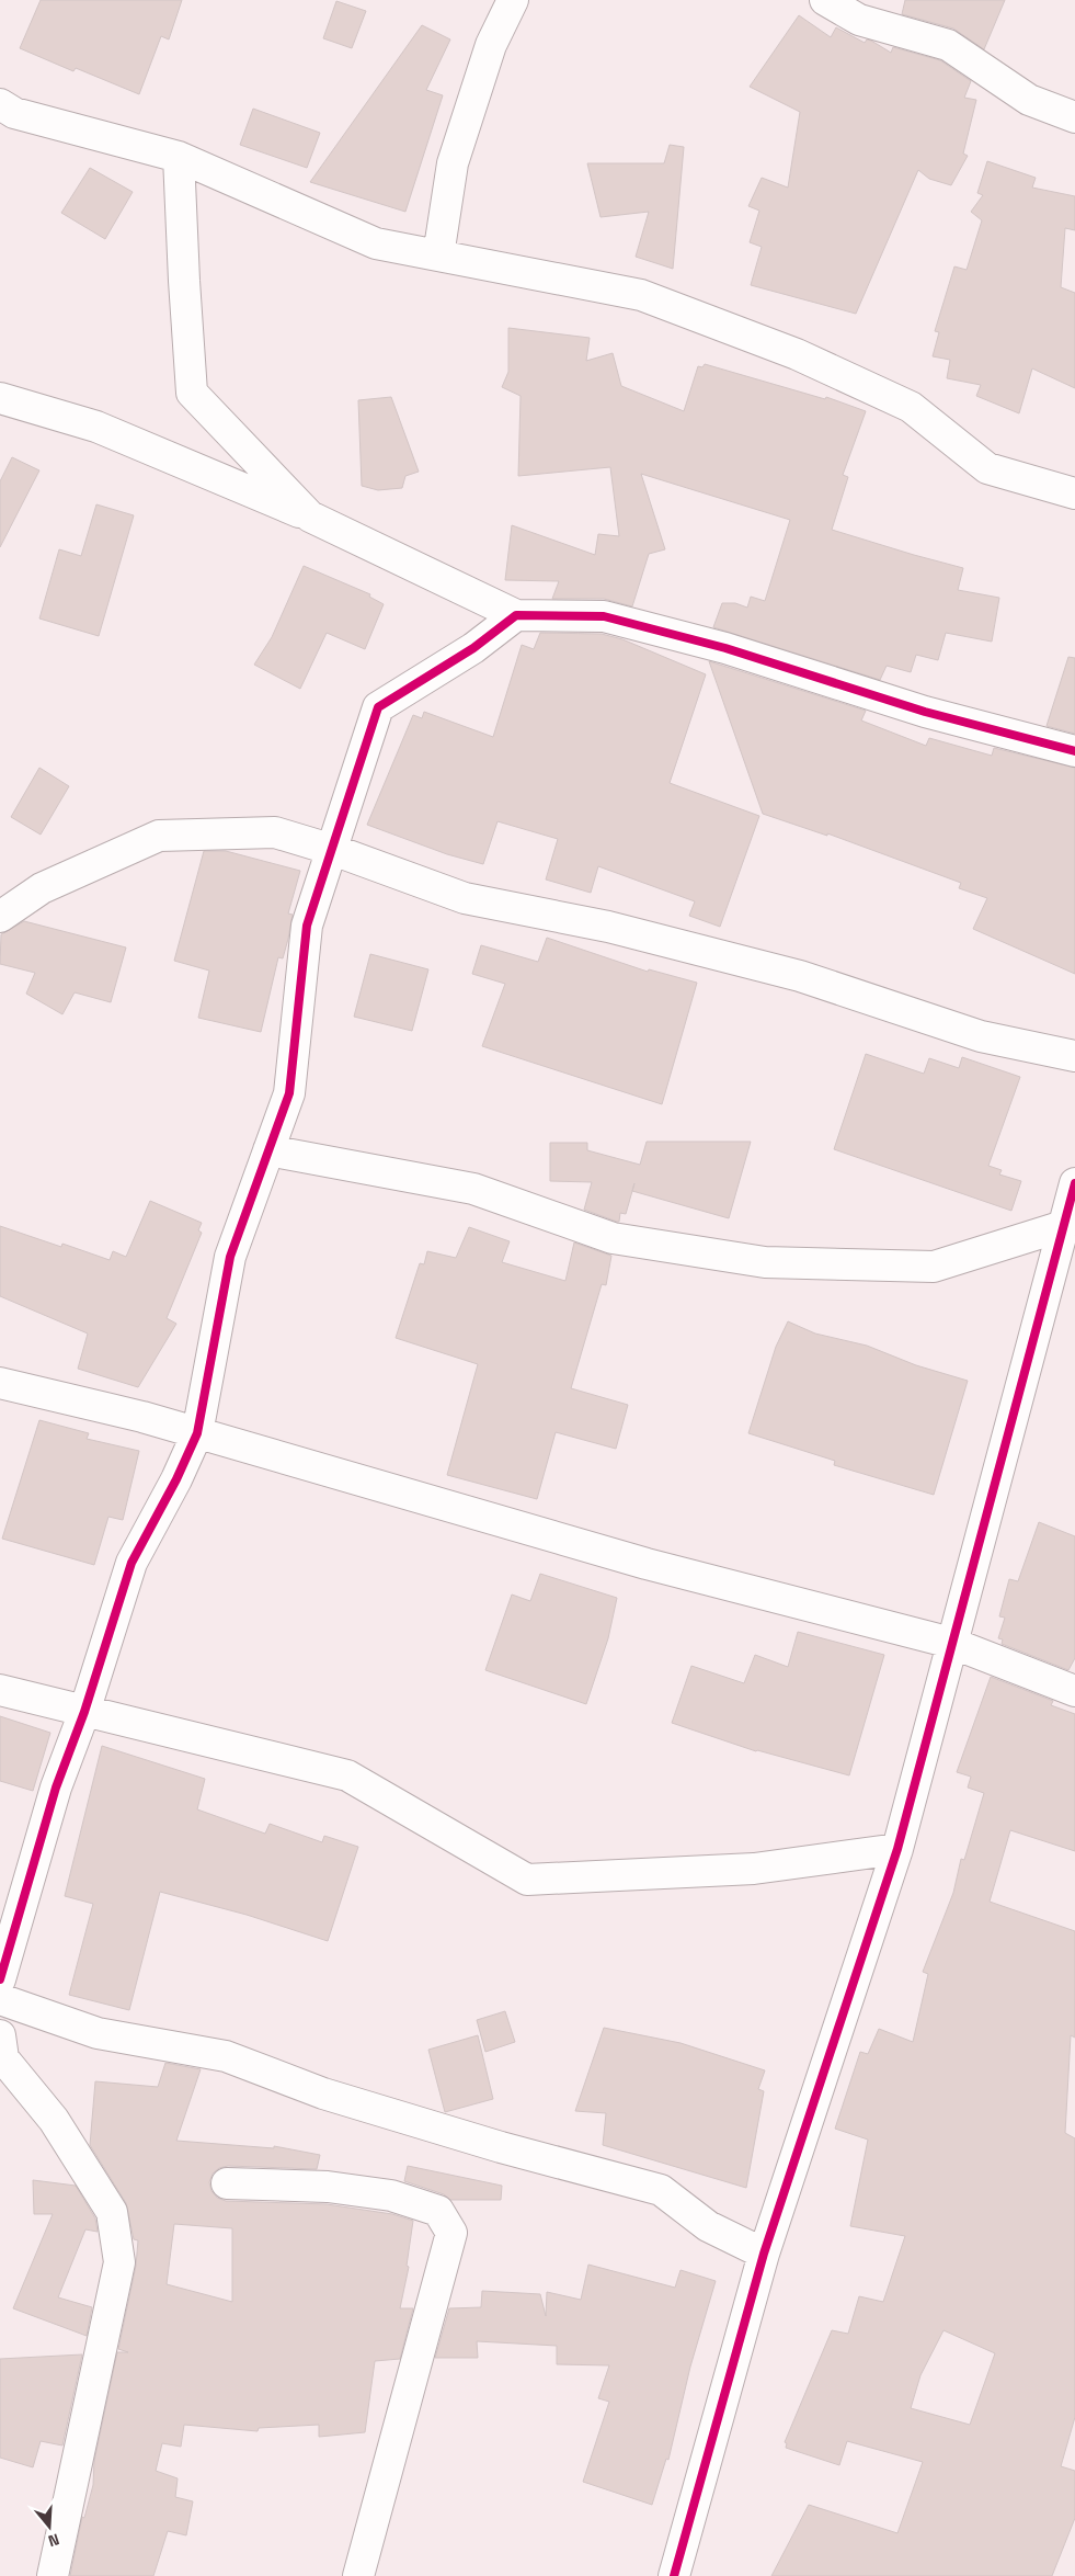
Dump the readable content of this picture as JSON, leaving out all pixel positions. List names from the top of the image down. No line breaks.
{"north":"bottom"}
